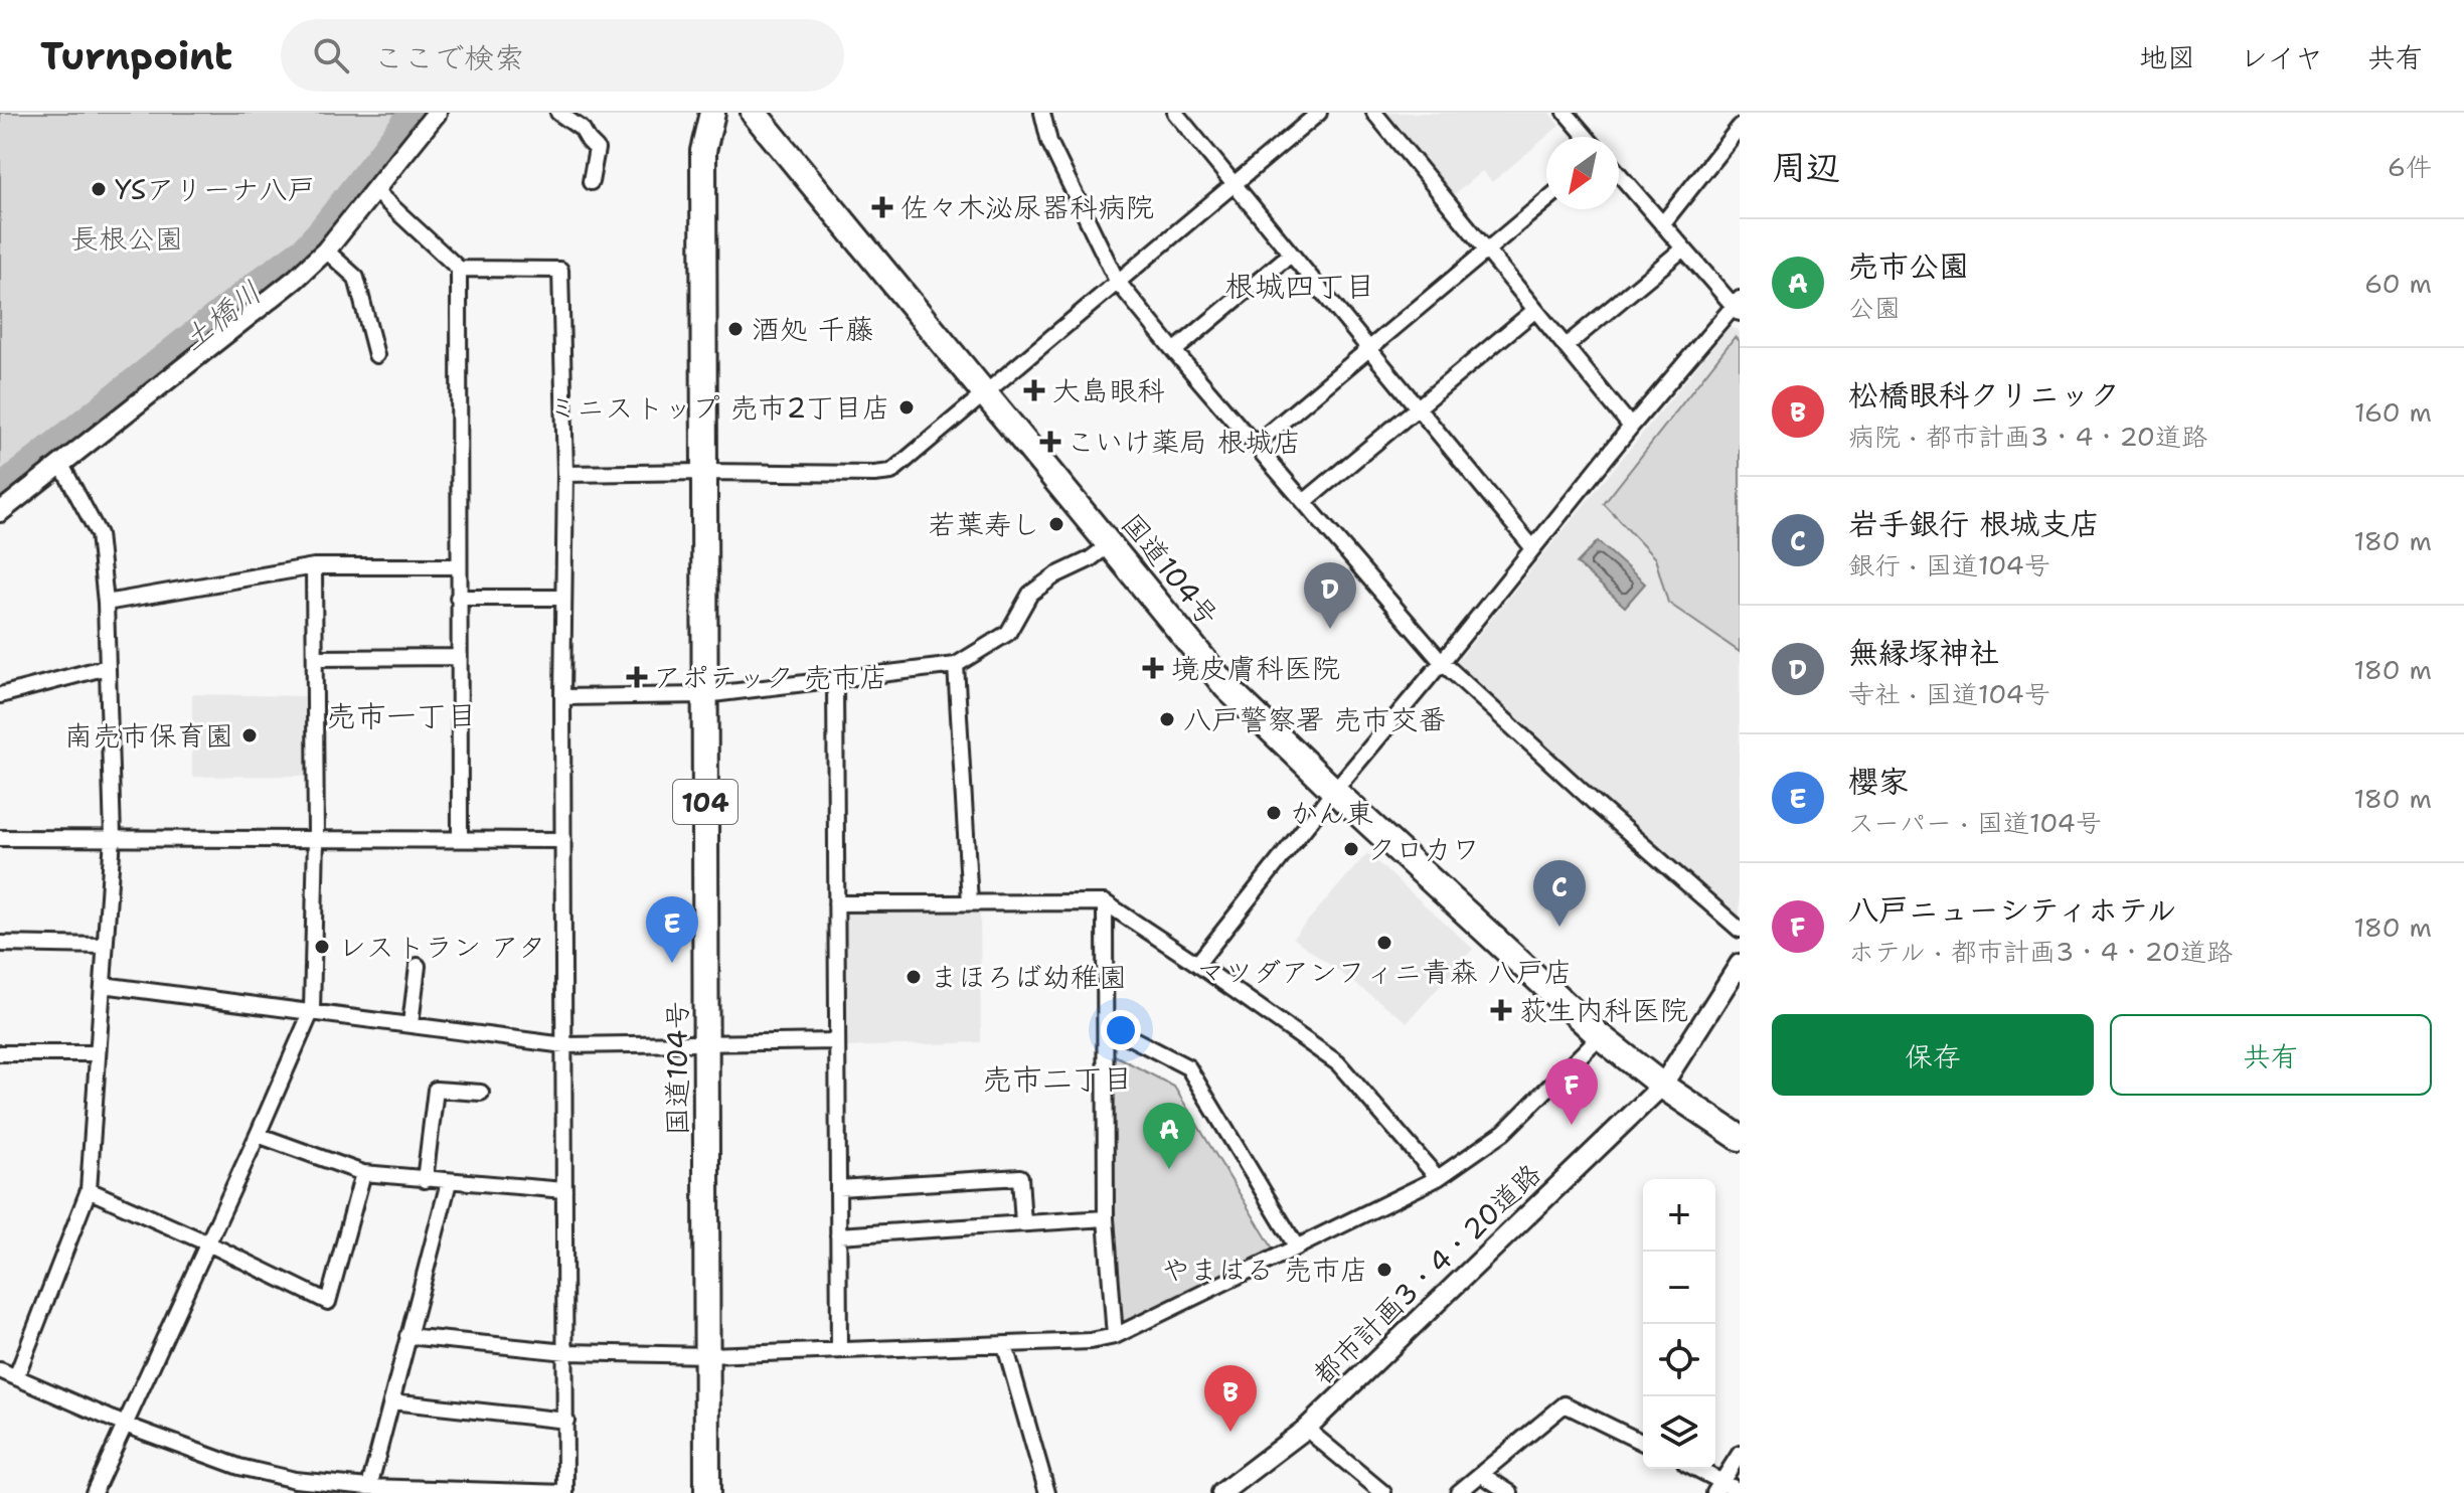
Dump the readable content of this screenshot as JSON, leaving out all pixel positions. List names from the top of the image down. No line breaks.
{"streets":{"highway":["国道104号","104"],"street":["都市計画3・4・20道路"]},"crossings":[["国道104号","都市計画3・4・20道路"]],"districts":["根城四丁目","売市一丁目","売市二丁目"],"water":["土橋川"],"parks":["長根公園"],"places":{"other":["YSアリーナ八戸","酒処 千藤","ミニストップ 売市2丁目店","若葉寿し","八戸警察署 売市交番","南売市保育園","かん東","クロカワ","マツダアンフィニ青森 八戸店","レストラン アタ","まほろば幼稚園","やまはる 売市店"],"health":["佐々木泌尿器科病院","大島眼科","こいけ薬局 根城店","境皮膚科医院","アポテック 売市店","荻生内科医院"]},"north":"bottom left","page":{"header":"Turnpoint","search":"ここで検索","nav":["地図","レイヤ","共有"],"heading":["周辺","6件"],"list":[{"mark":"A","name":"売市公園","note":"公園","value":"60 m"},{"mark":"B","name":"松橋眼科クリニック","note":"病院 · 都市計画3・4・20道路","value":"160 m"},{"mark":"C","name":"岩手銀行 根城支店","note":"銀行 · 国道104号","value":"180 m"},{"mark":"D","name":"無縁塚神社","note":"寺社 · 国道104号","value":"180 m"},{"mark":"E","name":"櫻家","note":"スーパー · 国道104号","value":"180 m"},{"mark":"F","name":"八戸ニューシティホテル","note":"ホテル · 都市計画3・4・20道路","value":"180 m"}],"pins":["D","C","E","F","A","B"],"buttons":["保存","共有"],"map_buttons":["+","−"]}}
